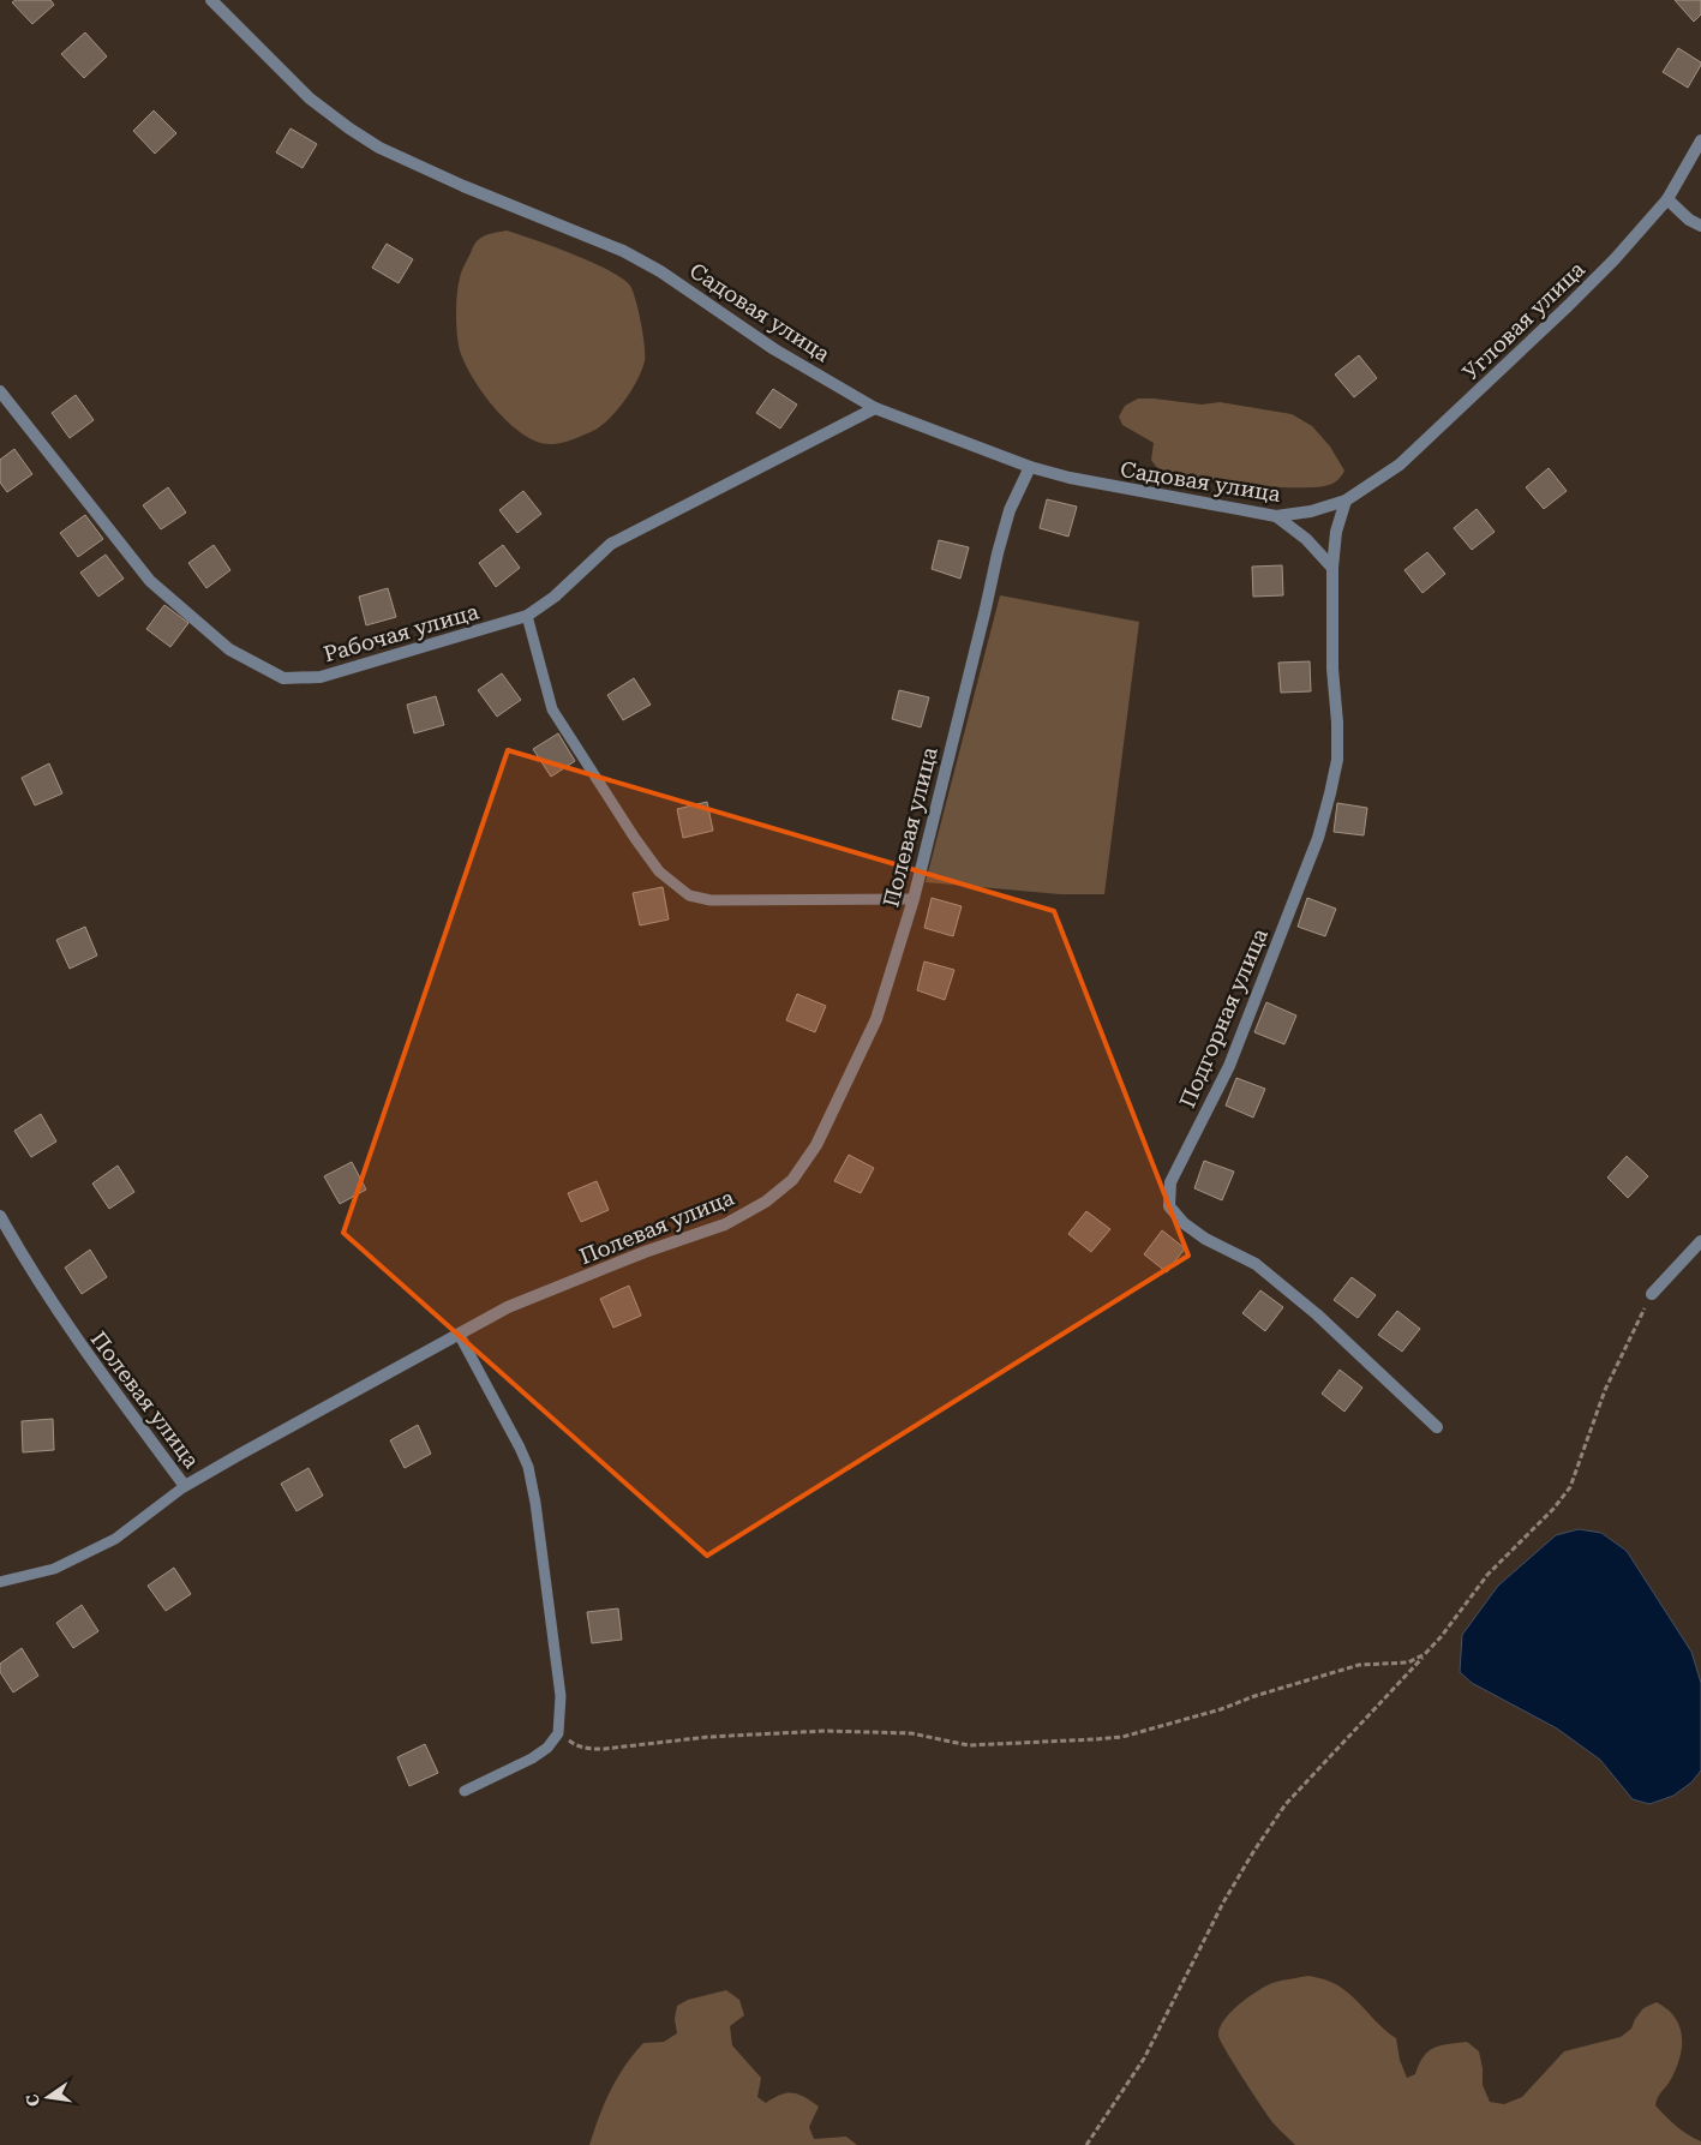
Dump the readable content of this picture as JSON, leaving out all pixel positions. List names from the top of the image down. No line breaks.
{"streets":{"street":["Садовая улица","Угловая улица","Рабочая улица","Полевая улица","Подгорная улица"]},"crossings":[["Садовая улица","Угловая улица"],["Садовая улица","Рабочая улица"],["Садовая улица","Полевая улица"],["Садовая улица","Подгорная улица"],["Угловая улица","Подгорная улица"]],"north":"left"}
